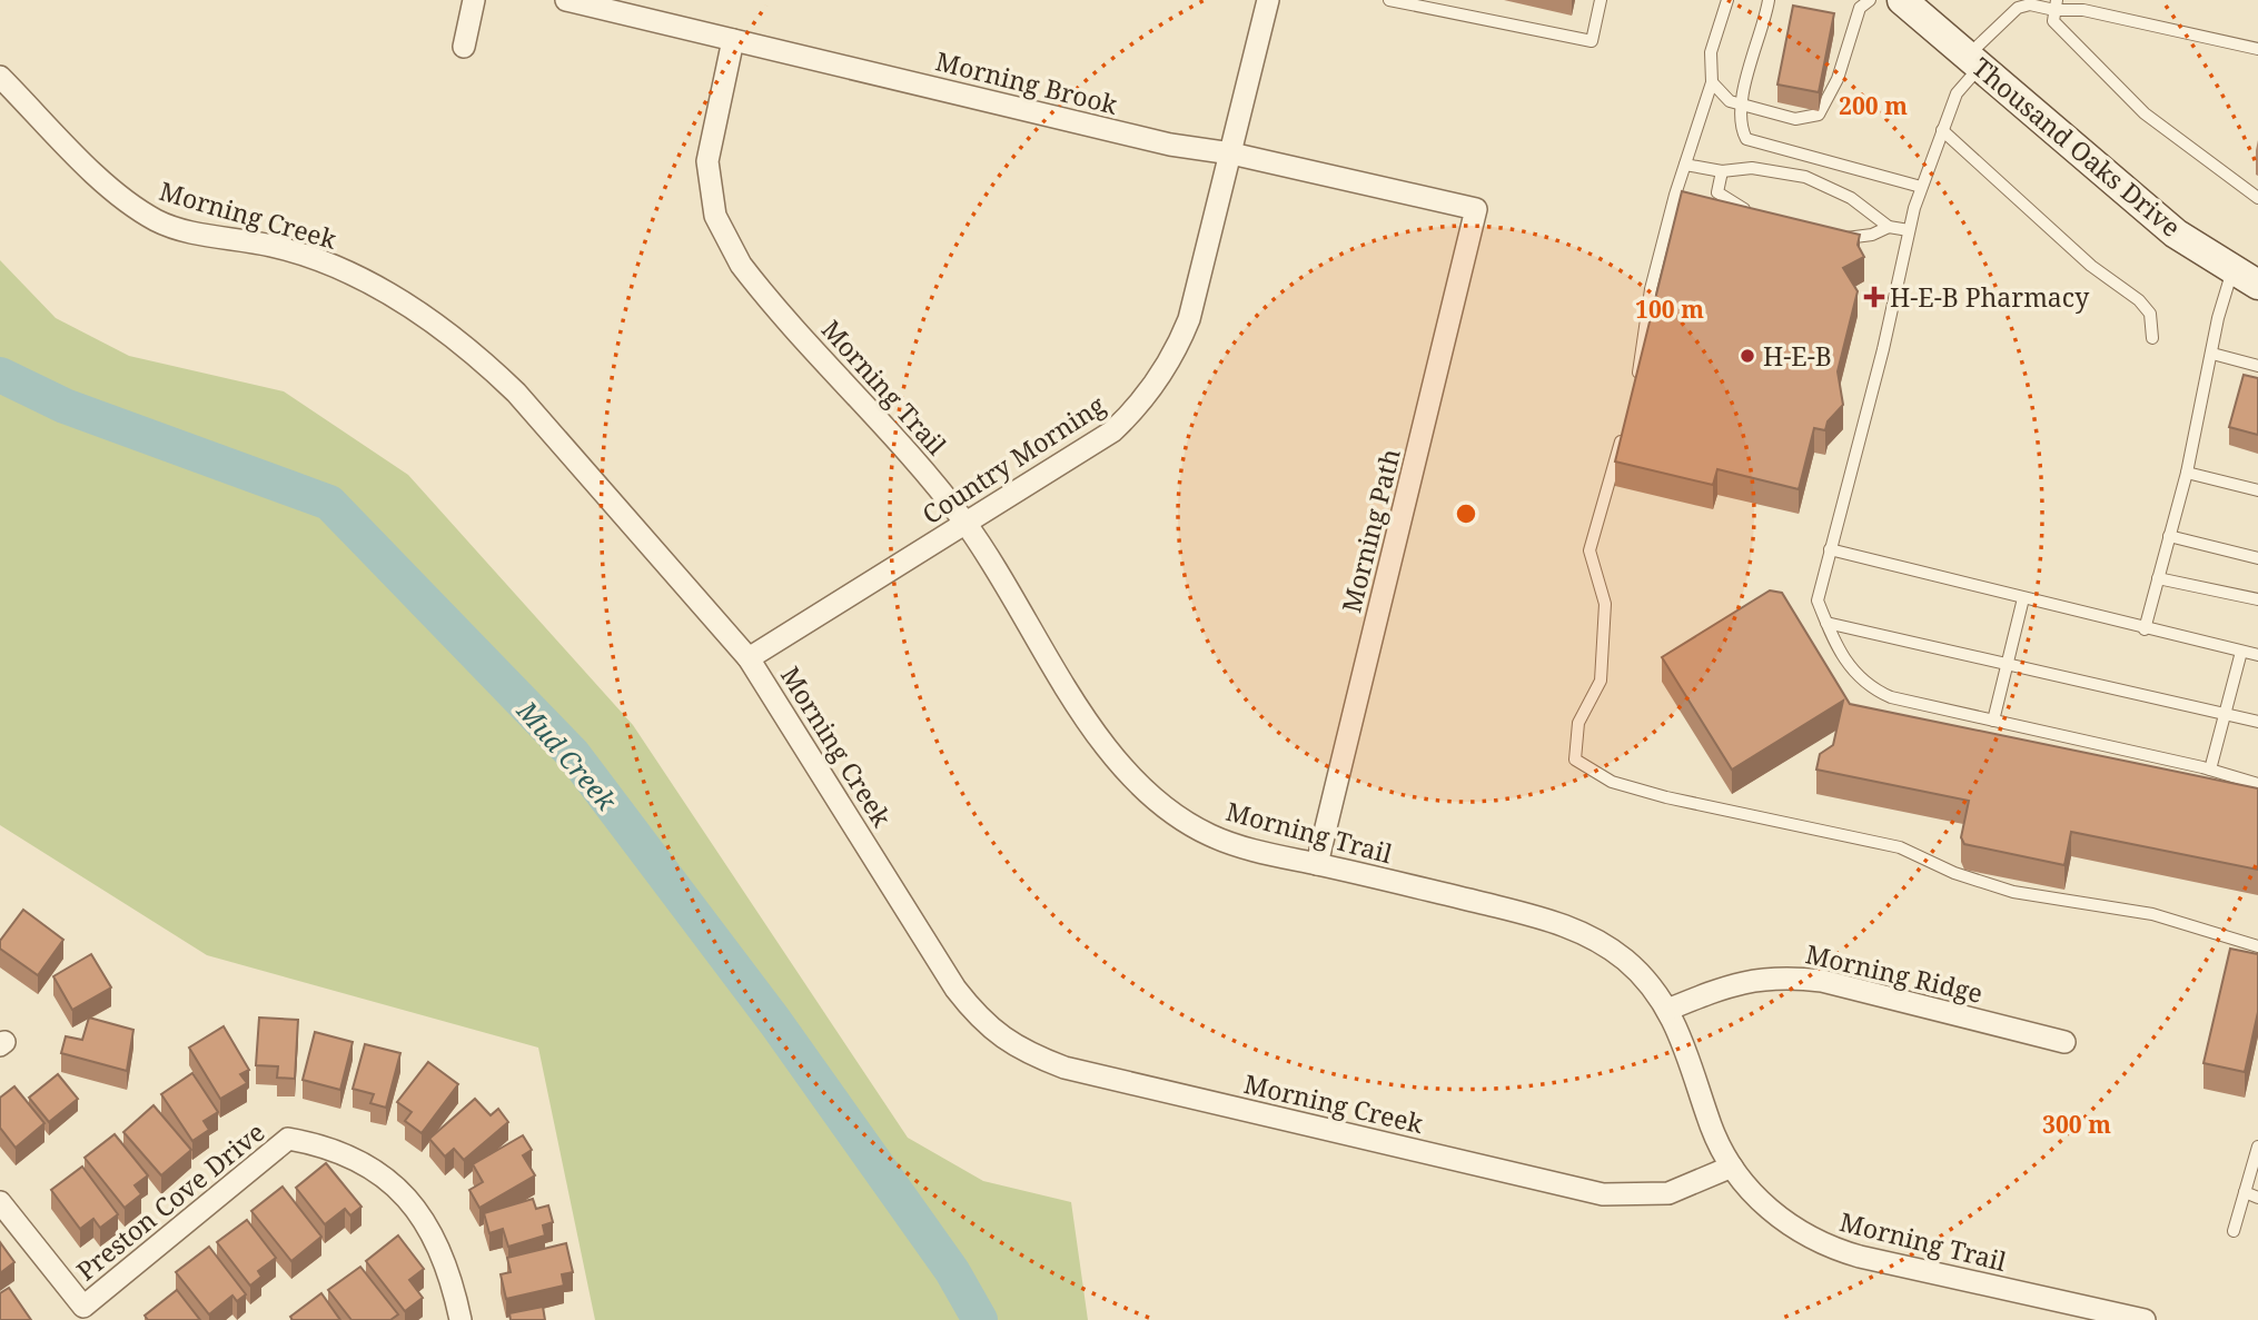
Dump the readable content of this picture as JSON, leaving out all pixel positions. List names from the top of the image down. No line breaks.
{"streets":{"main road":["Thousand Oaks Drive"],"street":["Morning Brook","Morning Creek","Morning Trail","Country Morning","Morning Path","Morning Ridge","Preston Cove Drive"]},"crossings":[["Morning Brook","Morning Trail"],["Morning Brook","Country Morning"],["Morning Brook","Morning Path"],["Morning Creek","Morning Trail"],["Morning Creek","Country Morning"],["Morning Trail","Country Morning"],["Morning Trail","Morning Path"],["Morning Trail","Morning Ridge"]],"water":["Mud Creek"],"places":{"health":["H-E-B Pharmacy"],"other":["H-E-B"]},"rings":["200 m","100 m","300 m"]}
